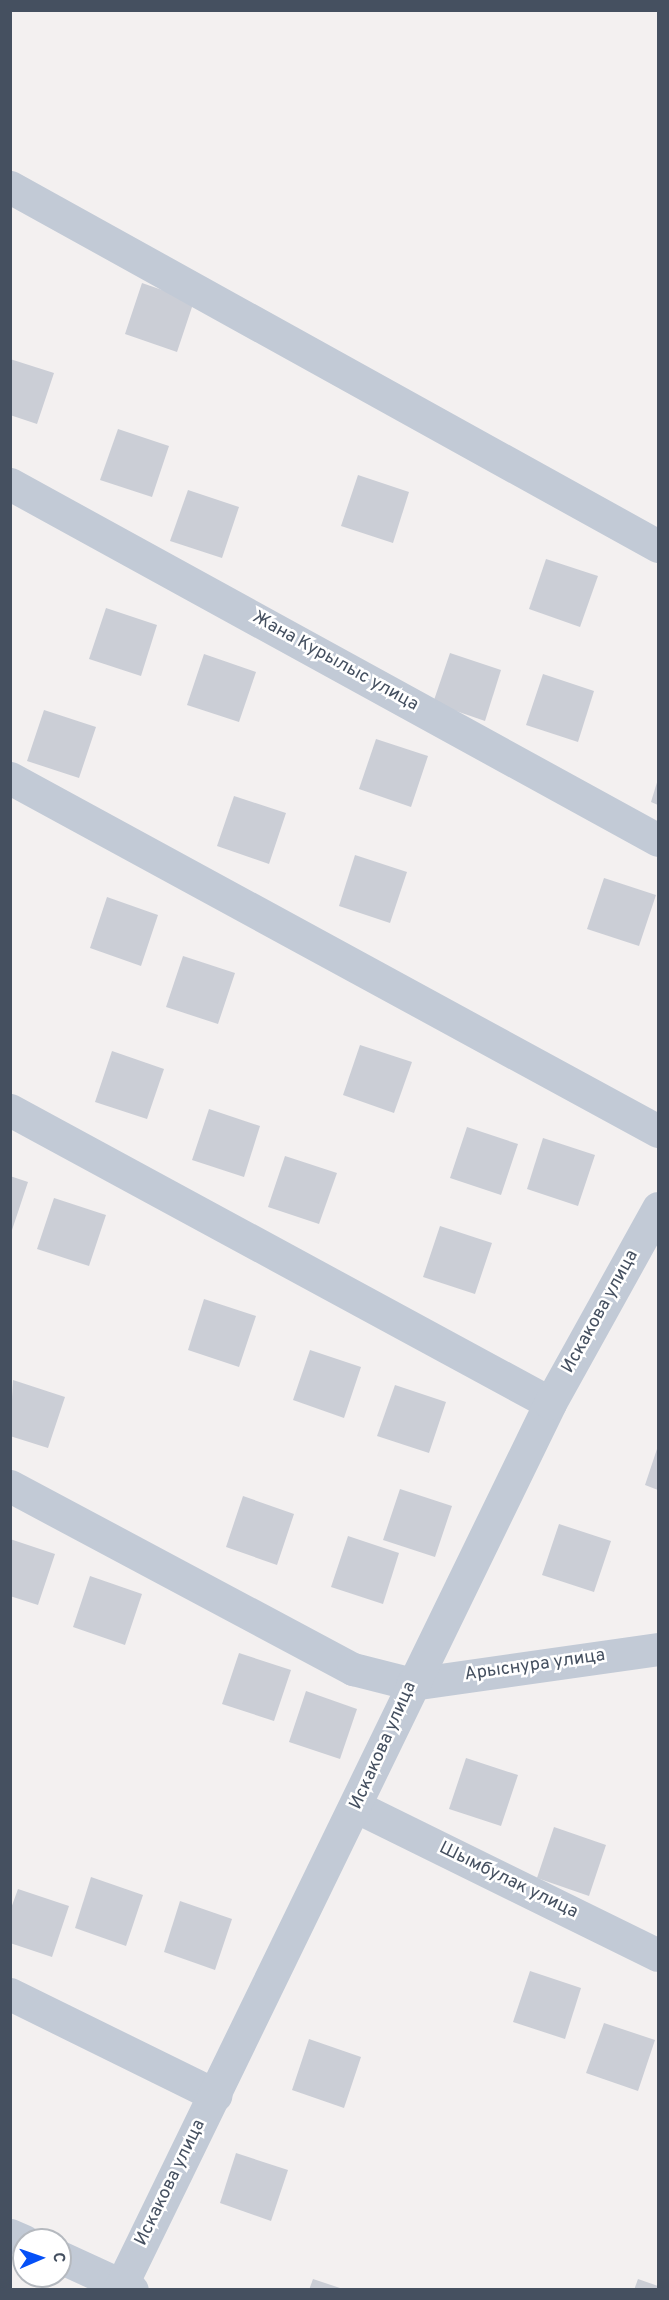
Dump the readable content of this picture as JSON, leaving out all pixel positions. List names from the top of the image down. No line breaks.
{"streets":{"street":["Жана Курылыс улица","Искакова улица","Арыснура улица","Шымбулак улица"]},"crossings":[["Искакова улица","Арыснура улица"],["Искакова улица","Шымбулак улица"]],"north":"right"}
